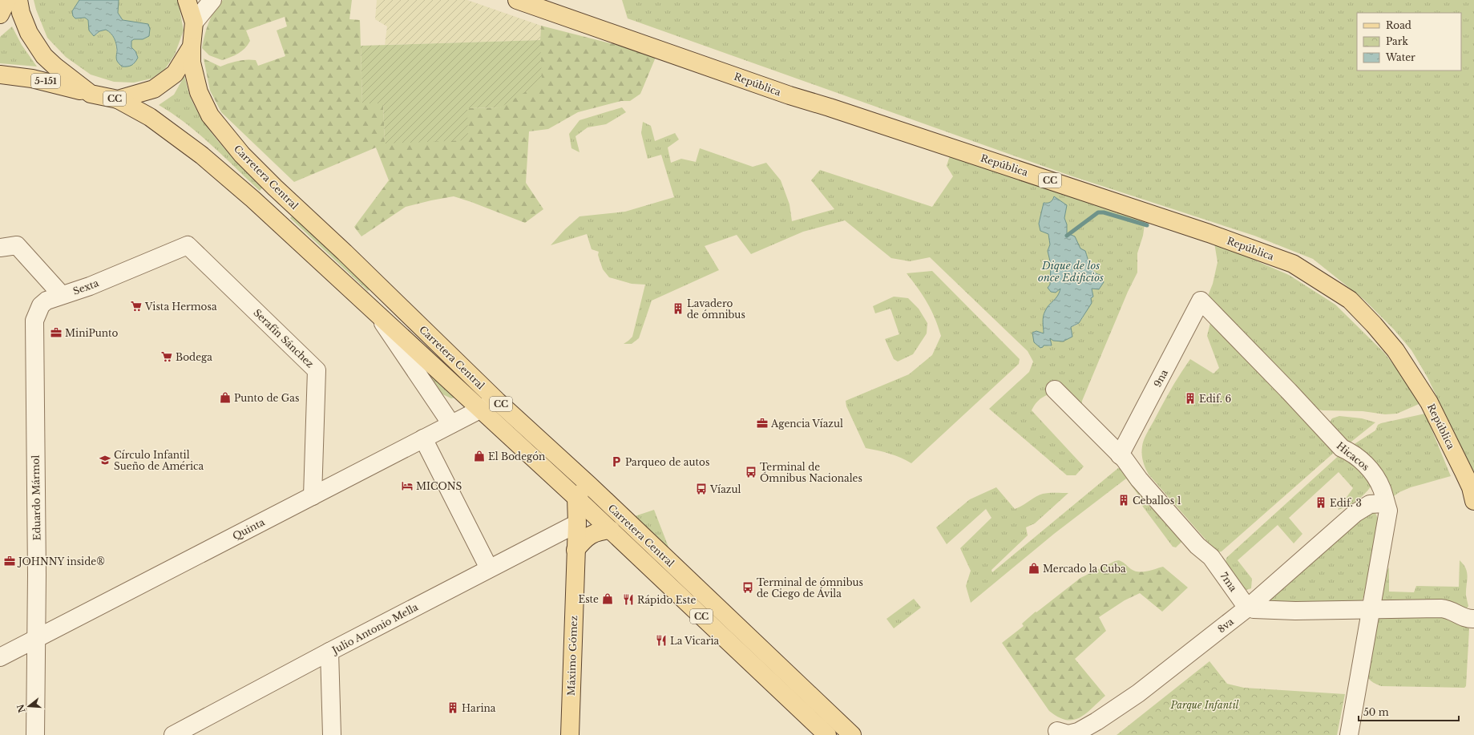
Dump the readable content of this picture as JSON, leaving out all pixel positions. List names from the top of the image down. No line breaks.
{"streets":{"main road":["5-151","República","CC","Carretera Central","Máximo Gómez"],"street":["Sexta","Serafín Sánchez","9na","Hicacos","Eduardo Mármol","Quinta","7ma","8va","Julio Antonio Mella"]},"crossings":[["5-151","CC"],["CC","Carretera Central"],["Carretera Central","Quinta"],["Carretera Central","Máximo Gómez"],["Sexta","Serafín Sánchez"],["Sexta","Eduardo Mármol"],["Serafín Sánchez","Quinta"],["9na","Hicacos"],["9na","7ma"],["Hicacos","8va"],["Eduardo Mármol","Quinta"],["7ma","8va"],["Julio Antonio Mella","Máximo Gómez"]],"water":["Dique de los once Edificios"],"parks":["Parque Infantil"],"places":{"supermarket":["Vista Hermosa","Bodega"],"building":["Lavadero de ómnibus","Edif. 6","Ceballos 1","Edif. 3","Harina"],"office":["MiniPunto","Agencia Víazul","JOHNNY inside®"],"shop":["Punto de Gas","El Bodegón","Mercado la Cuba","Este"],"school or university":["Círculo Infantil Sueño de América"],"parking":["Parqueo de autos"],"bus stop":["Terminal de Ómnibus Nacionales","Víazul","Terminal de ómnibus de Ciego de Ávila"],"hotel":["MICONS"],"restaurant":["Rápido Este","La Vicaria"]},"legend":["Road","Park","Water"],"scale_bar":"50 m","north":"left"}
